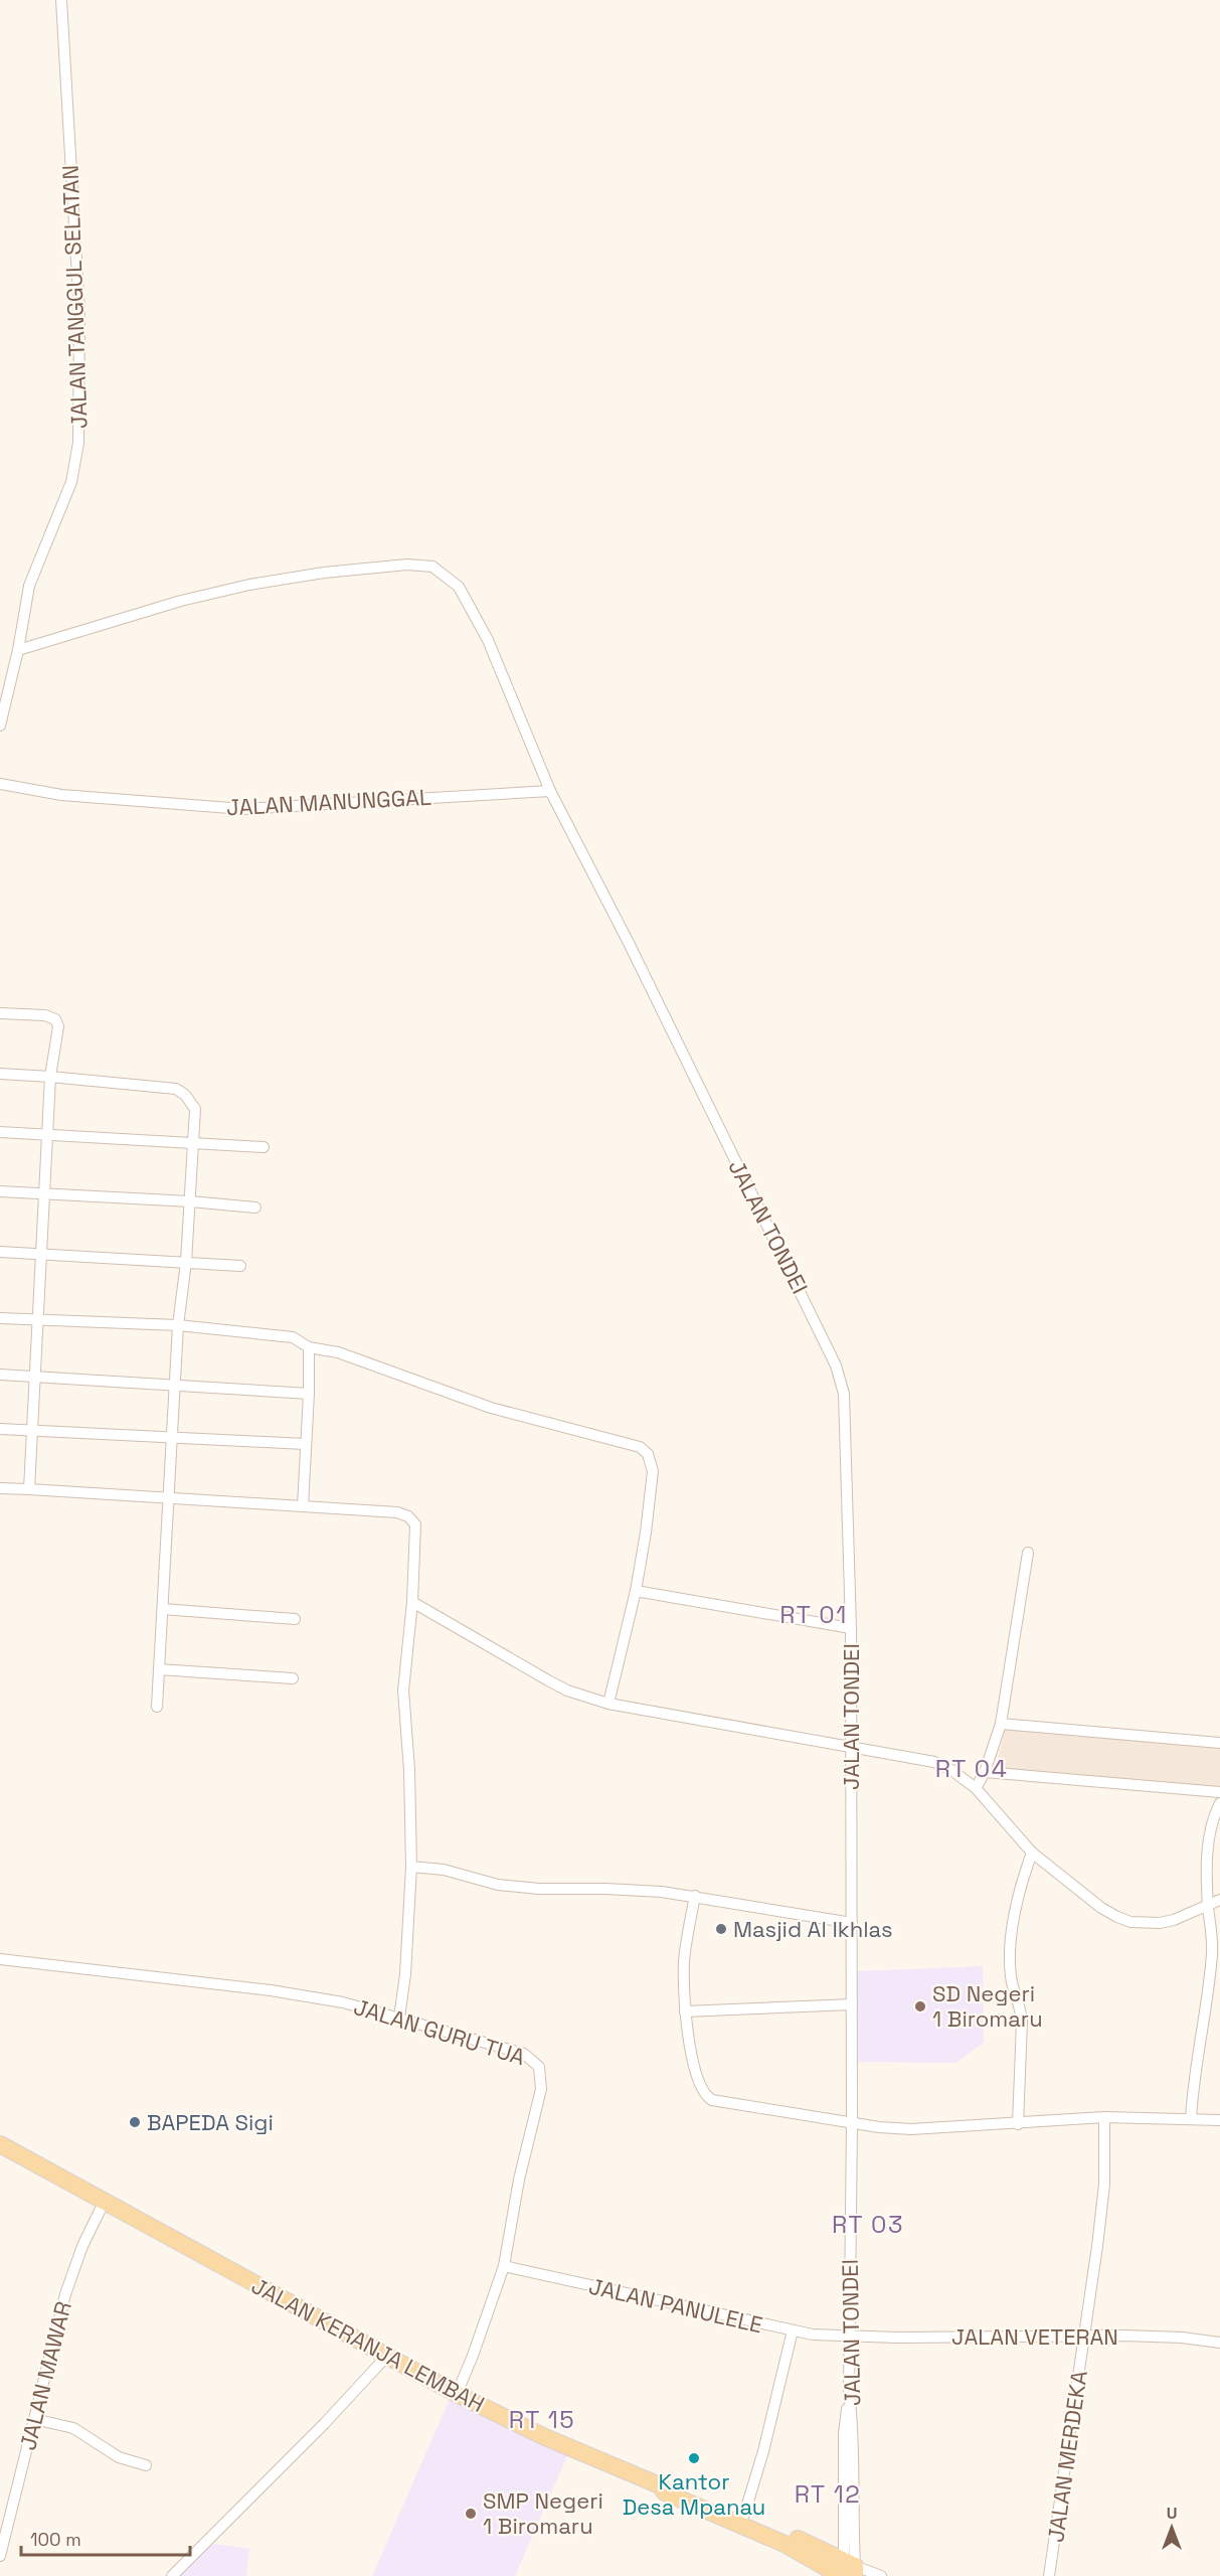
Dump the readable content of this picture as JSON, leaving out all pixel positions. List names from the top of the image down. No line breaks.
{"streets":{"main road":["JALAN KERANJA LEMBAH"],"street":["JALAN TANGGUL SELATAN","JALAN MANUNGGAL","JALAN TONDEI","JALAN GURU TUA","JALAN PANULELE","JALAN VETERAN","JALAN MAWAR","JALAN MERDEKA"]},"crossings":[["JALAN TANGGUL SELATAN","JALAN TONDEI"],["JALAN MANUNGGAL","JALAN TONDEI"],["JALAN TONDEI","JALAN PANULELE"],["JALAN TONDEI","JALAN VETERAN"],["JALAN TONDEI","JALAN KERANJA LEMBAH"],["JALAN GURU TUA","JALAN PANULELE"],["JALAN GURU TUA","JALAN KERANJA LEMBAH"],["JALAN PANULELE","JALAN VETERAN"],["JALAN VETERAN","JALAN MERDEKA"],["JALAN KERANJA LEMBAH","JALAN MAWAR"]],"districts":["RT 01","RT 04","RT 03","RT 15","RT 12"],"places":["Masjid Al Ikhlas","SD Negeri 1 Biromaru","BAPEDA Sigi","Kantor Desa Mpanau","SMP Negeri 1 Biromaru"],"scale_bar":"100 m","north":"top"}
